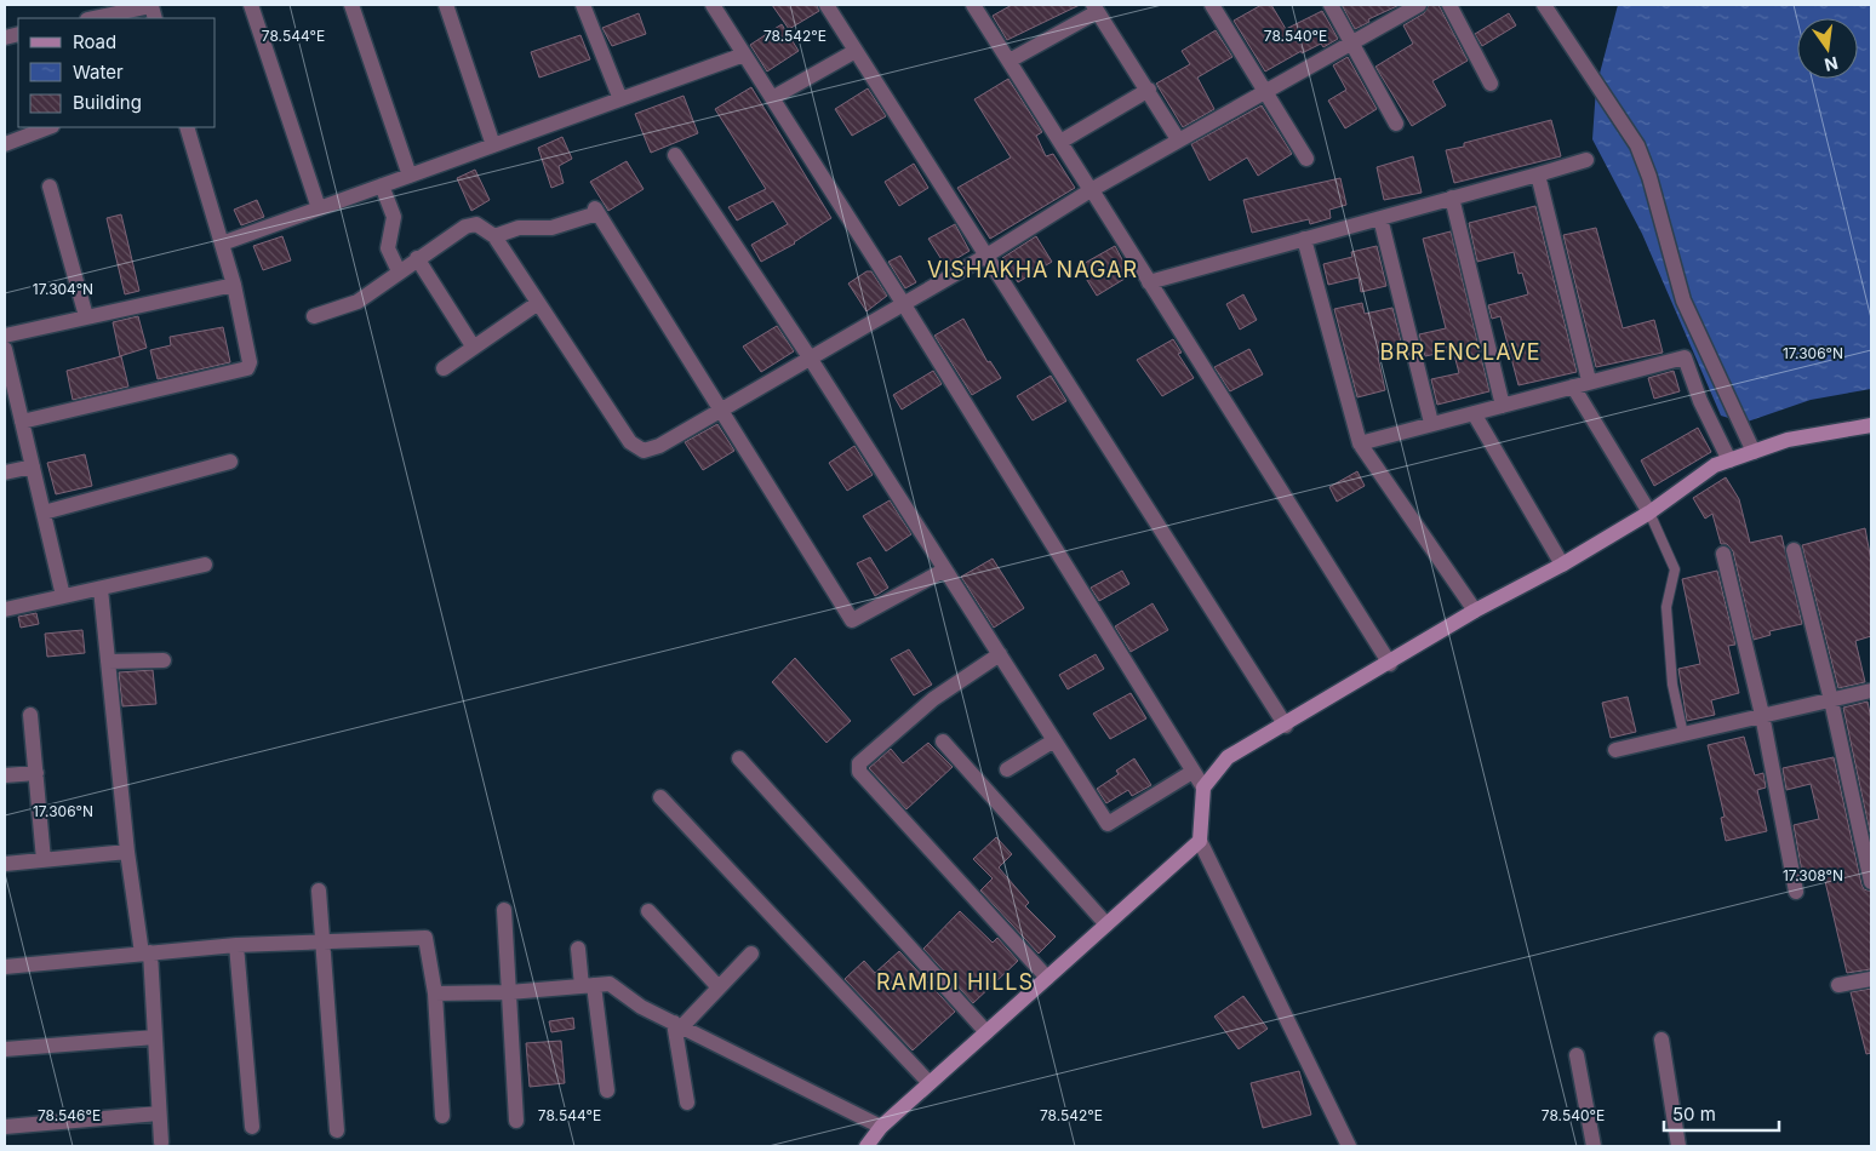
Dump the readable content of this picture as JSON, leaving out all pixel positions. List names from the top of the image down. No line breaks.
{"districts":["VISHAKHA NAGAR","BRR ENCLAVE","RAMIDI HILLS"],"legend":["Road","Water","Building"],"scale_bar":"50 m","north":"bottom","coordinates":["78.544°E","78.542°E","78.540°E","17.304°N","17.306°N","17.308°N","78.546°E"]}
